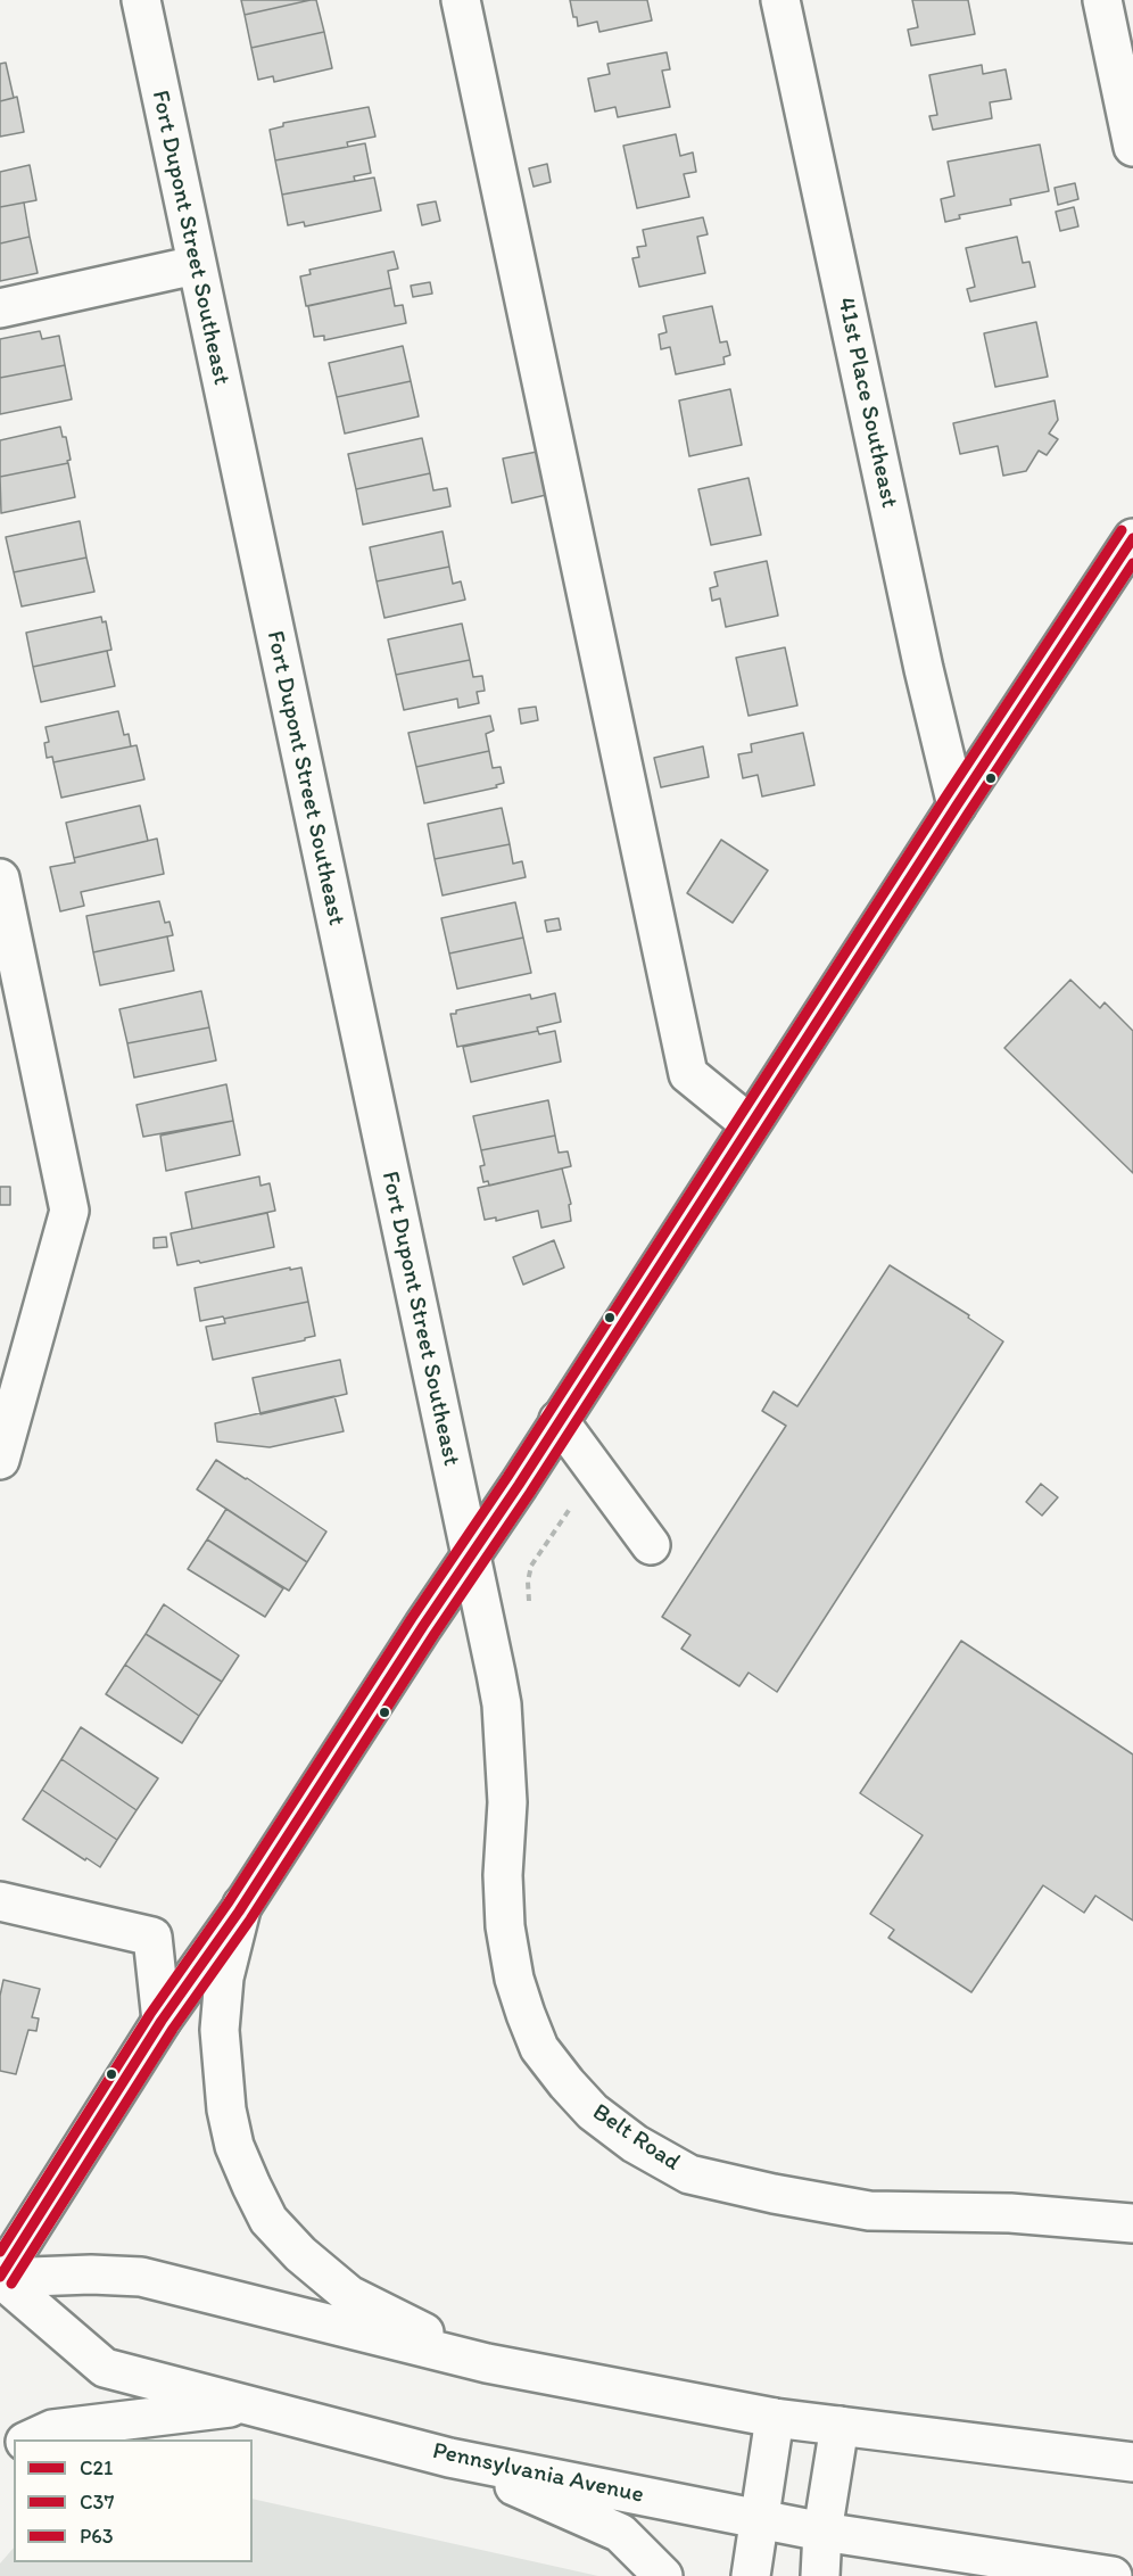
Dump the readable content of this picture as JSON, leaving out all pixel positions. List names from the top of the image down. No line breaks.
{"streets":{"main road":["Fort Dupont Street Southeast","41st Place Southeast","Belt Road","Pennsylvania Avenue"]},"crossings":[["Fort Dupont Street Southeast","Belt Road"]],"lines":["transit line P63","transit line C21","transit line C37"],"legend":["C21","C37","P63"]}
